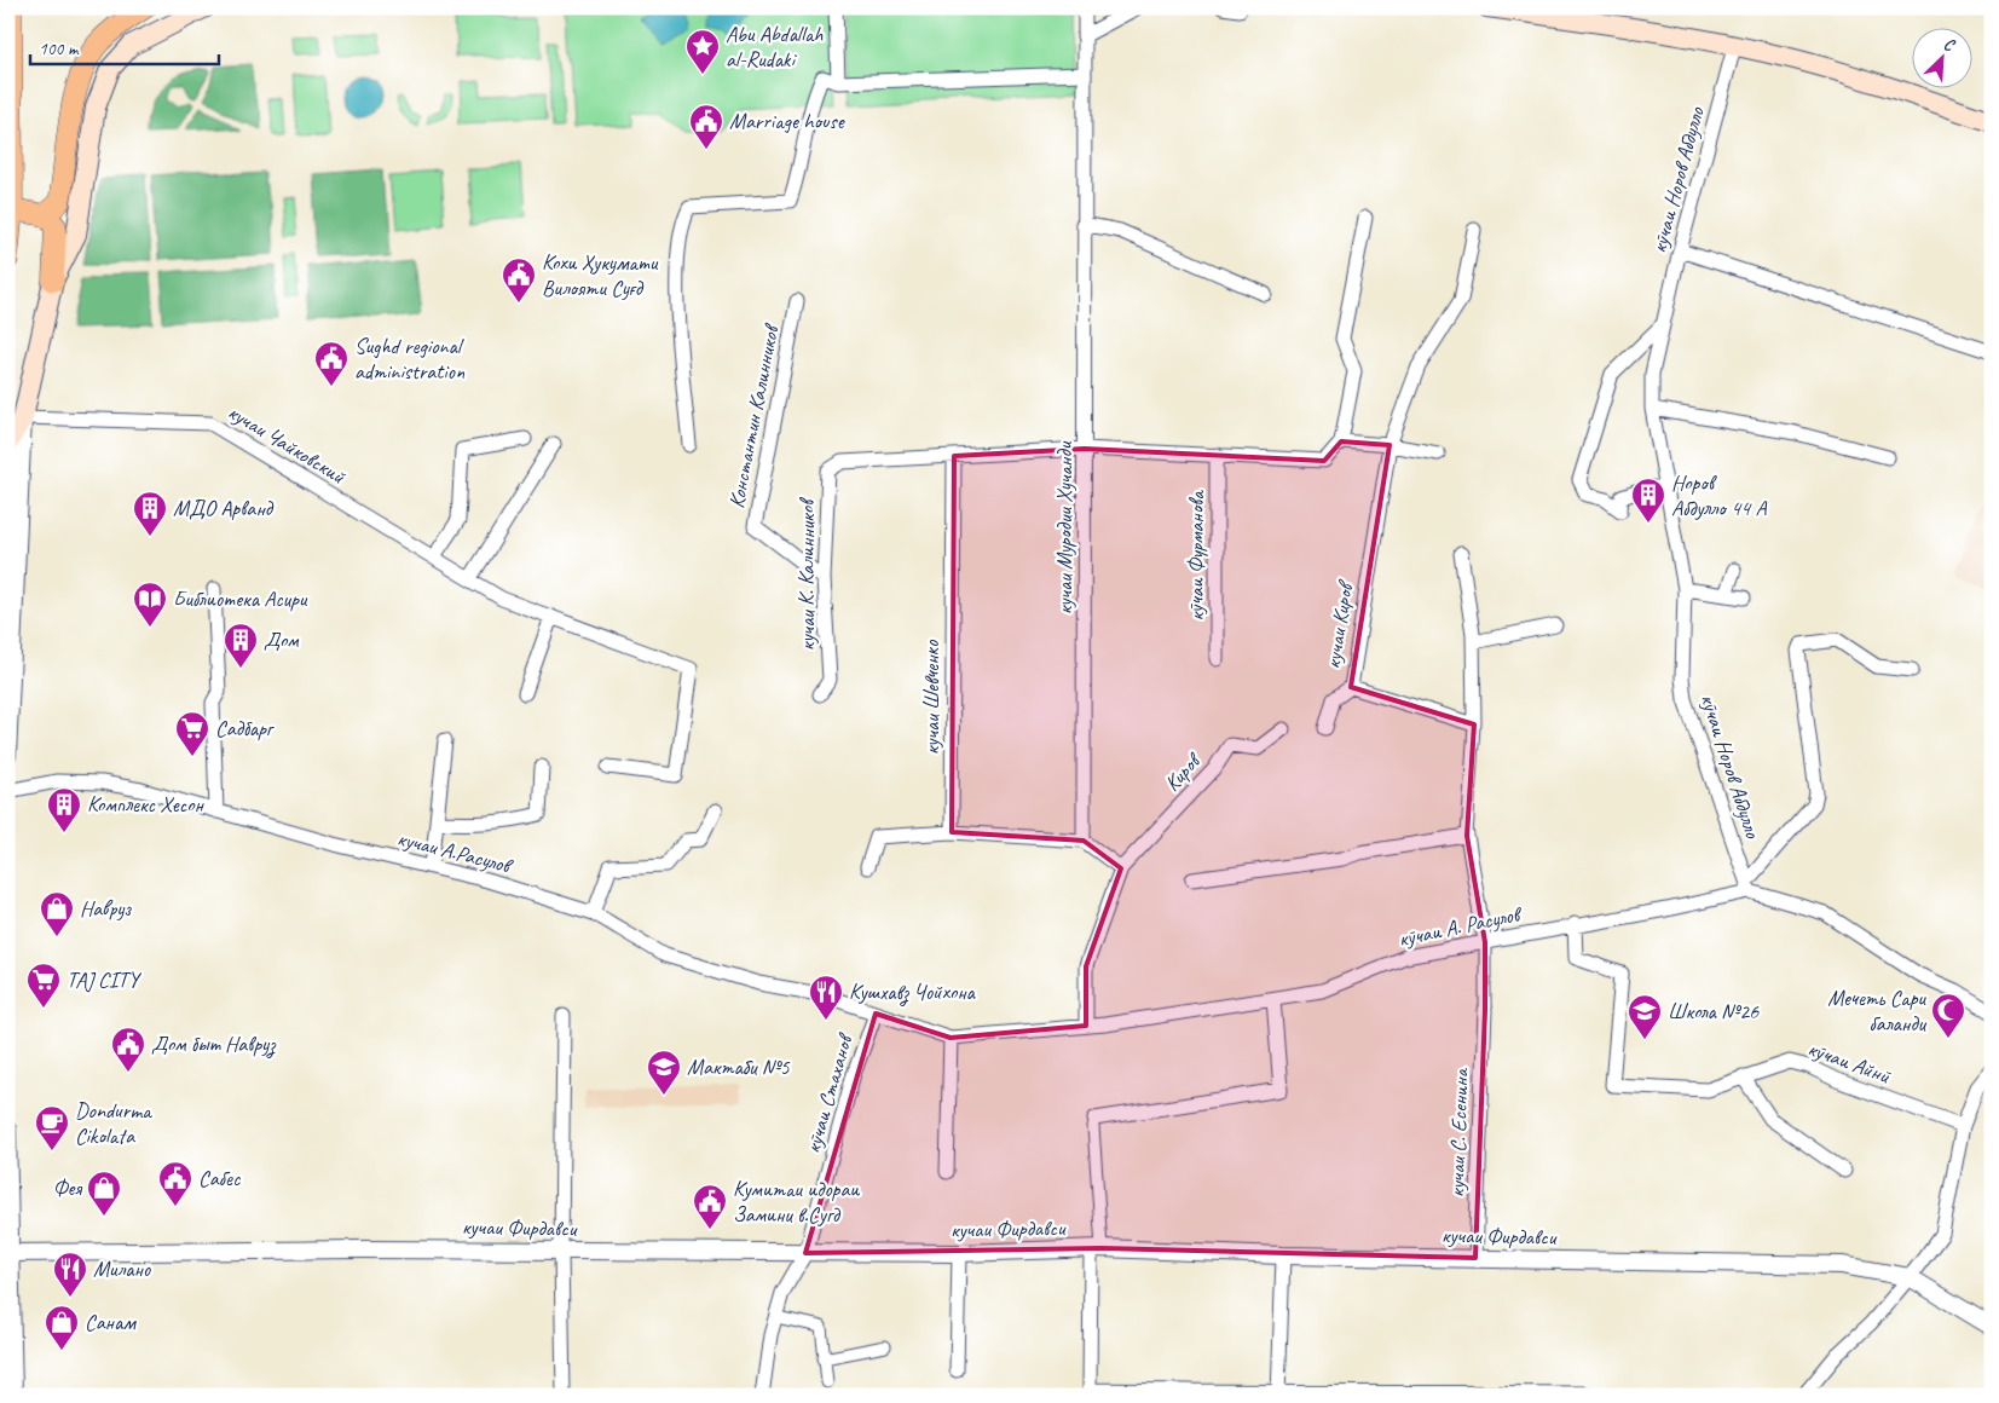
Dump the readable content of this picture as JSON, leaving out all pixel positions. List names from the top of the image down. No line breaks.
{"streets":{"street":["кӯчаи Норов Абдулло","Константин Калинников","кучаи Чайковский","кучаи Муродии Хучанди","кӯчаи Фурманова","кучаи К. Калинников","кучаи Киров","кучаи Шевченко","Киров","кучаи А.Расулов","кӯчаи А. Расулов","кӯчаи Айнӣ","кӯчаи Стаханов","кучаи С. Есенина","кучаи Фирдавси"]},"crossings":[["кӯчаи Норов Абдулло","кӯчаи А. Расулов"],["Константин Калинников","кучаи К. Калинников"],["кучаи К. Калинников","кучаи Шевченко"],["кучаи А.Расулов","кӯчаи А. Расулов"],["кучаи А.Расулов","кӯчаи Стаханов"],["кӯчаи А. Расулов","кӯчаи Айнӣ"],["кӯчаи А. Расулов","кӯчаи Стаханов"],["кӯчаи Стаханов","кучаи Фирдавси"],["кучаи С. Есенина","кучаи Фирдавси"]],"places":{"place":["Abu Abdallah al-Rudaki"],"public building":["Marriage house","Кохи Ҳукумати Вилояти Суғд","Sughd regional administration","Дом быт Навруз","Сабес","Кумитаи идораи Замини в.Сугд"],"building":["Норов Абдулло 44 А","МДО Арванд","Дом","Комплекс Хесон"],"library":["Библиотека Асири"],"supermarket":["Садбарг","TAJ CITY"],"shop":["Навруз","Фея","Санам"],"restaurant":["Кушхавз Чойхона","Милано"],"mosque":["Мечеть Сари баланди"],"school or university":["Школа №26","Мактаби №5"],"cafe":["Dondurma Cikolata"]},"scale_bar":"100 m","north":"top right"}
